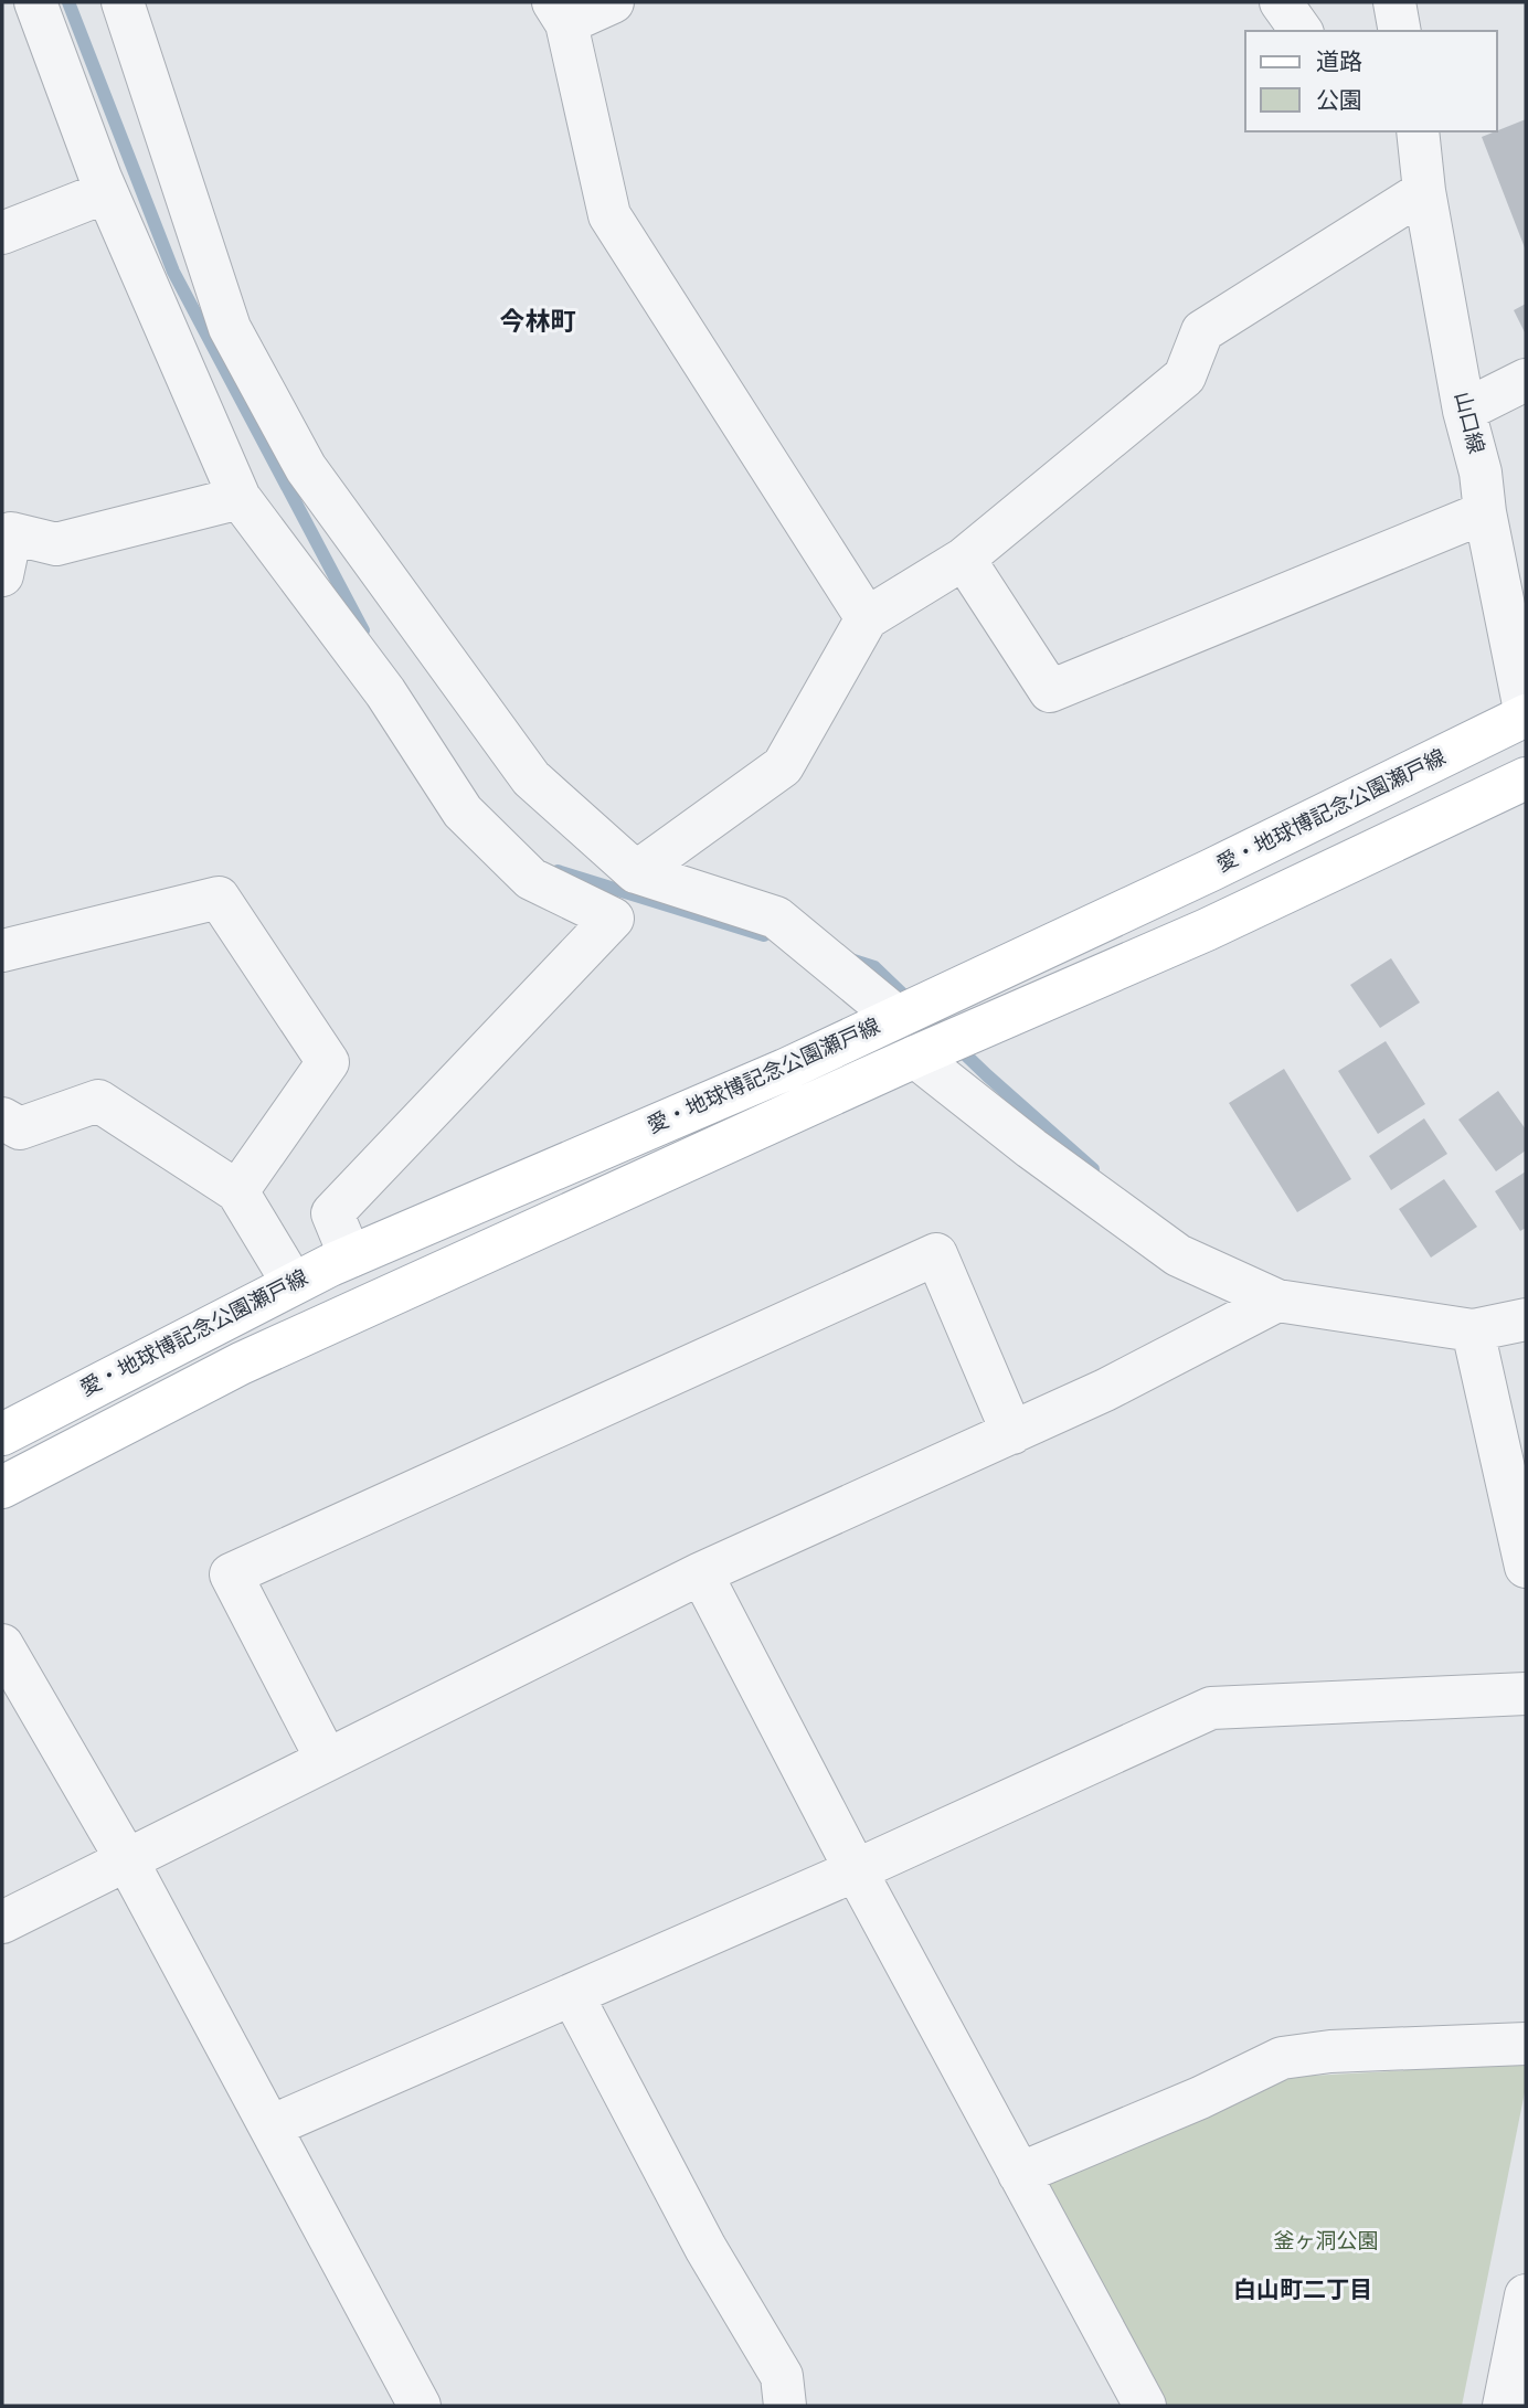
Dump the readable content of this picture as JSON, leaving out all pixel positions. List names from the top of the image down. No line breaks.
{"streets":{"main road":["愛・地球博記念公園瀬戸線"],"street":["山口線"]},"crossings":[["山口線","愛・地球博記念公園瀬戸線"]],"districts":["今林町","白山町二丁目"],"parks":["釜ヶ洞公園"],"legend":["道路","公園"]}
